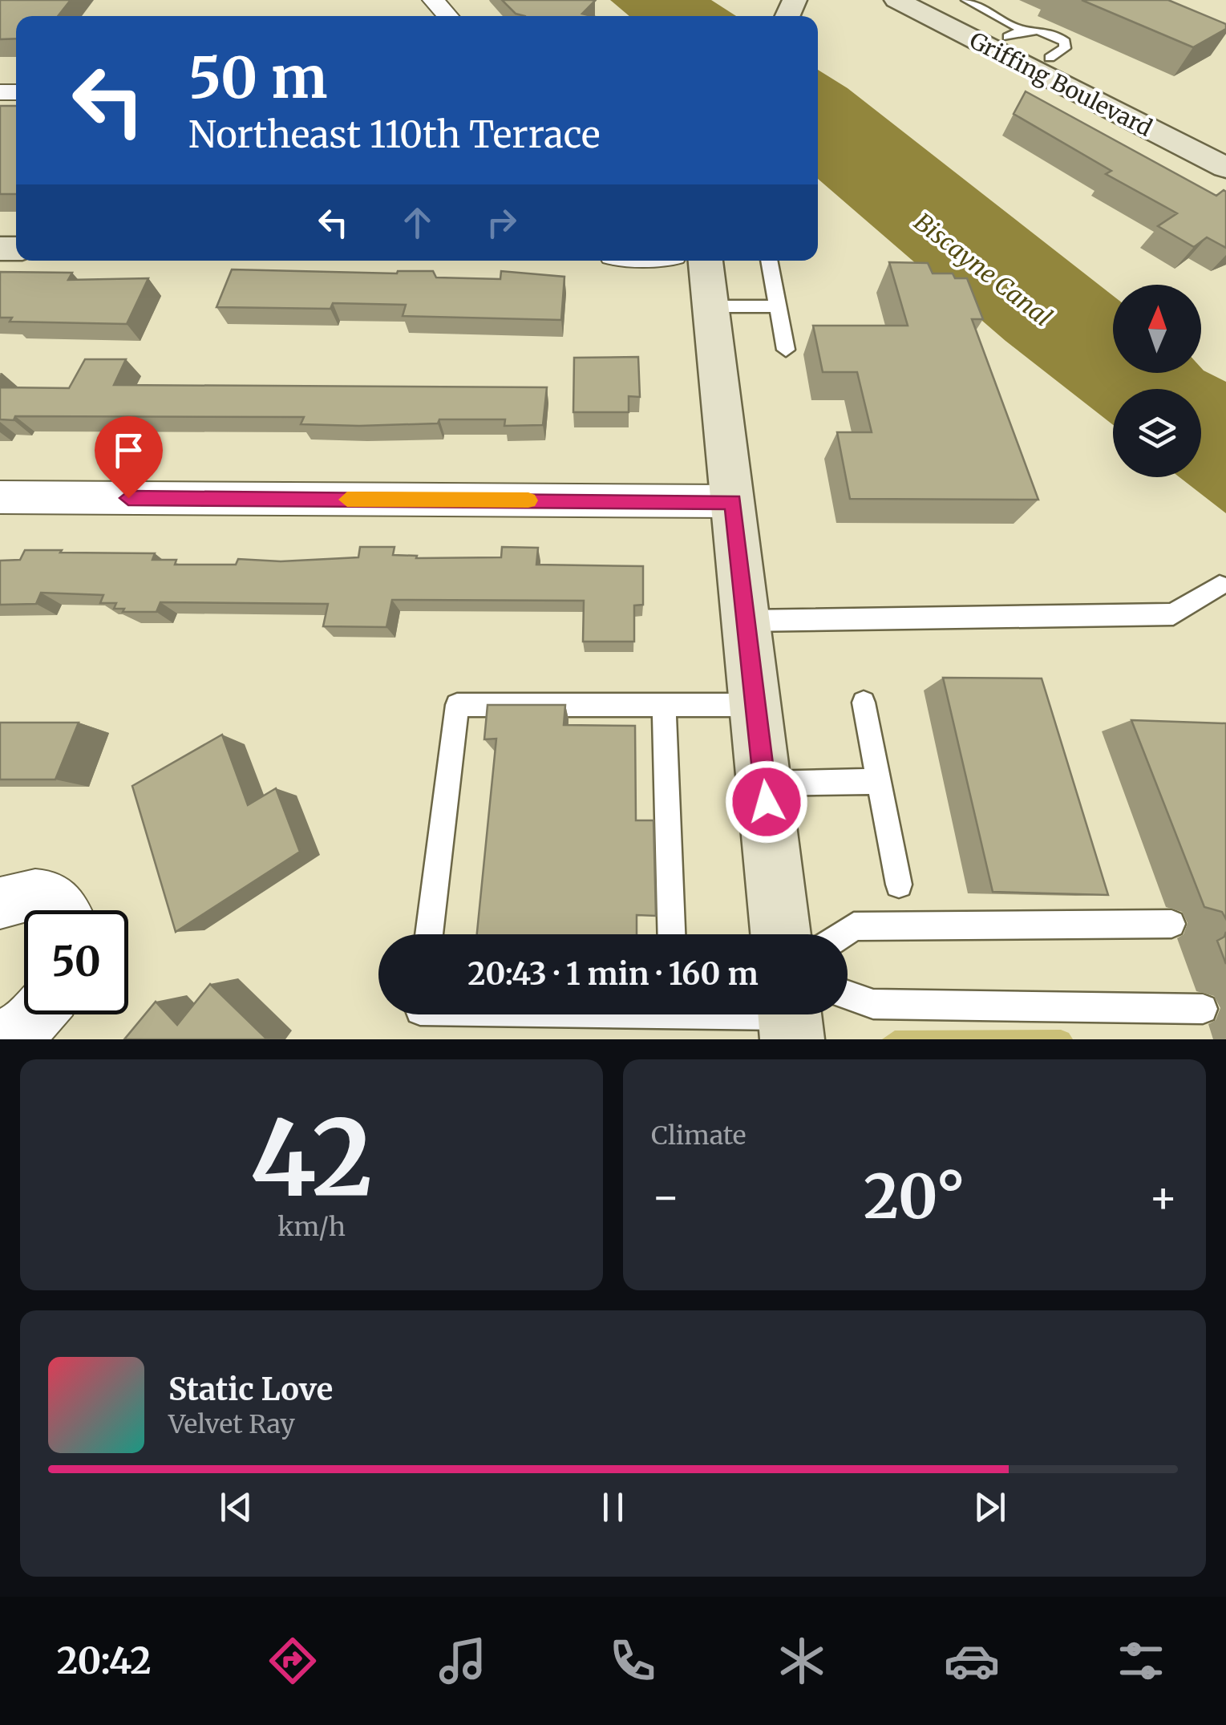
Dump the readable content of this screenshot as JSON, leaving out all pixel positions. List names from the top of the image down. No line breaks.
{"streets":{"street":["Griffing Boulevard"]},"water":["Biscayne Canal"],"north":"top","page":{"turn":["50 m","Northeast 110th Terrace"],"limit":"50","trip":"20:43 · 1 min · 160 m","tile":[["42","km/h"],"Climate"],"heat":["−","20°","+"],"song":["Static Love","Velvet Ray"],"tabs":"20:42"}}
